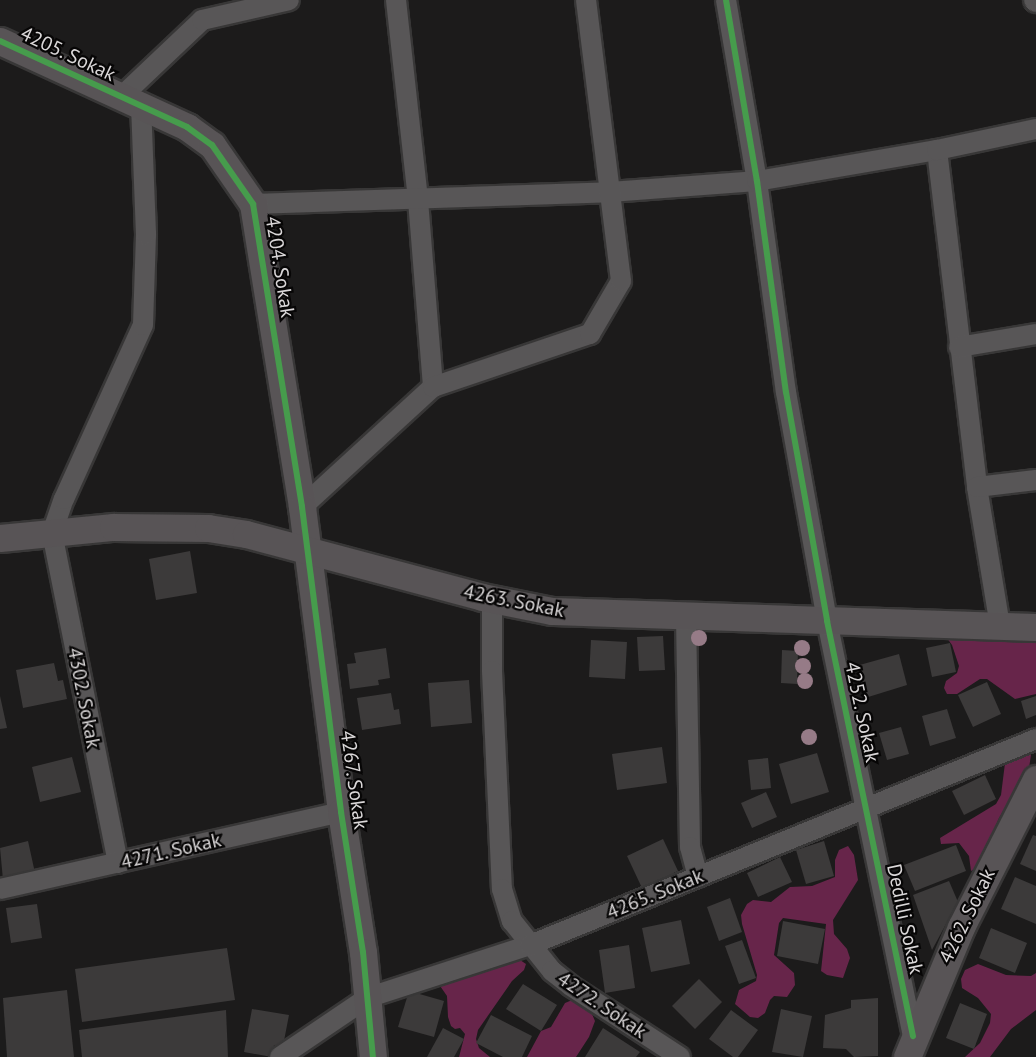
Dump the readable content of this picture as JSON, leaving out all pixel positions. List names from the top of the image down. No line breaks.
{"streets":{"street":["4205. Sokak","4204. Sokak","4263. Sokak","4302. Sokak","4252. Sokak","4267. Sokak","4271. Sokak","4265. Sokak","4262. Sokak","Dedilli Sokak","4272. Sokak"]},"crossings":[["4205. Sokak","4204. Sokak"],["4204. Sokak","4267. Sokak"],["4263. Sokak","4302. Sokak"],["4263. Sokak","4252. Sokak"],["4263. Sokak","4267. Sokak"],["4263. Sokak","4272. Sokak"],["4302. Sokak","4271. Sokak"],["4252. Sokak","4265. Sokak"],["4252. Sokak","Dedilli Sokak"],["4267. Sokak","4271. Sokak"],["4267. Sokak","4265. Sokak"],["4265. Sokak","Dedilli Sokak"],["4265. Sokak","4272. Sokak"],["4262. Sokak","Dedilli Sokak"]]}
